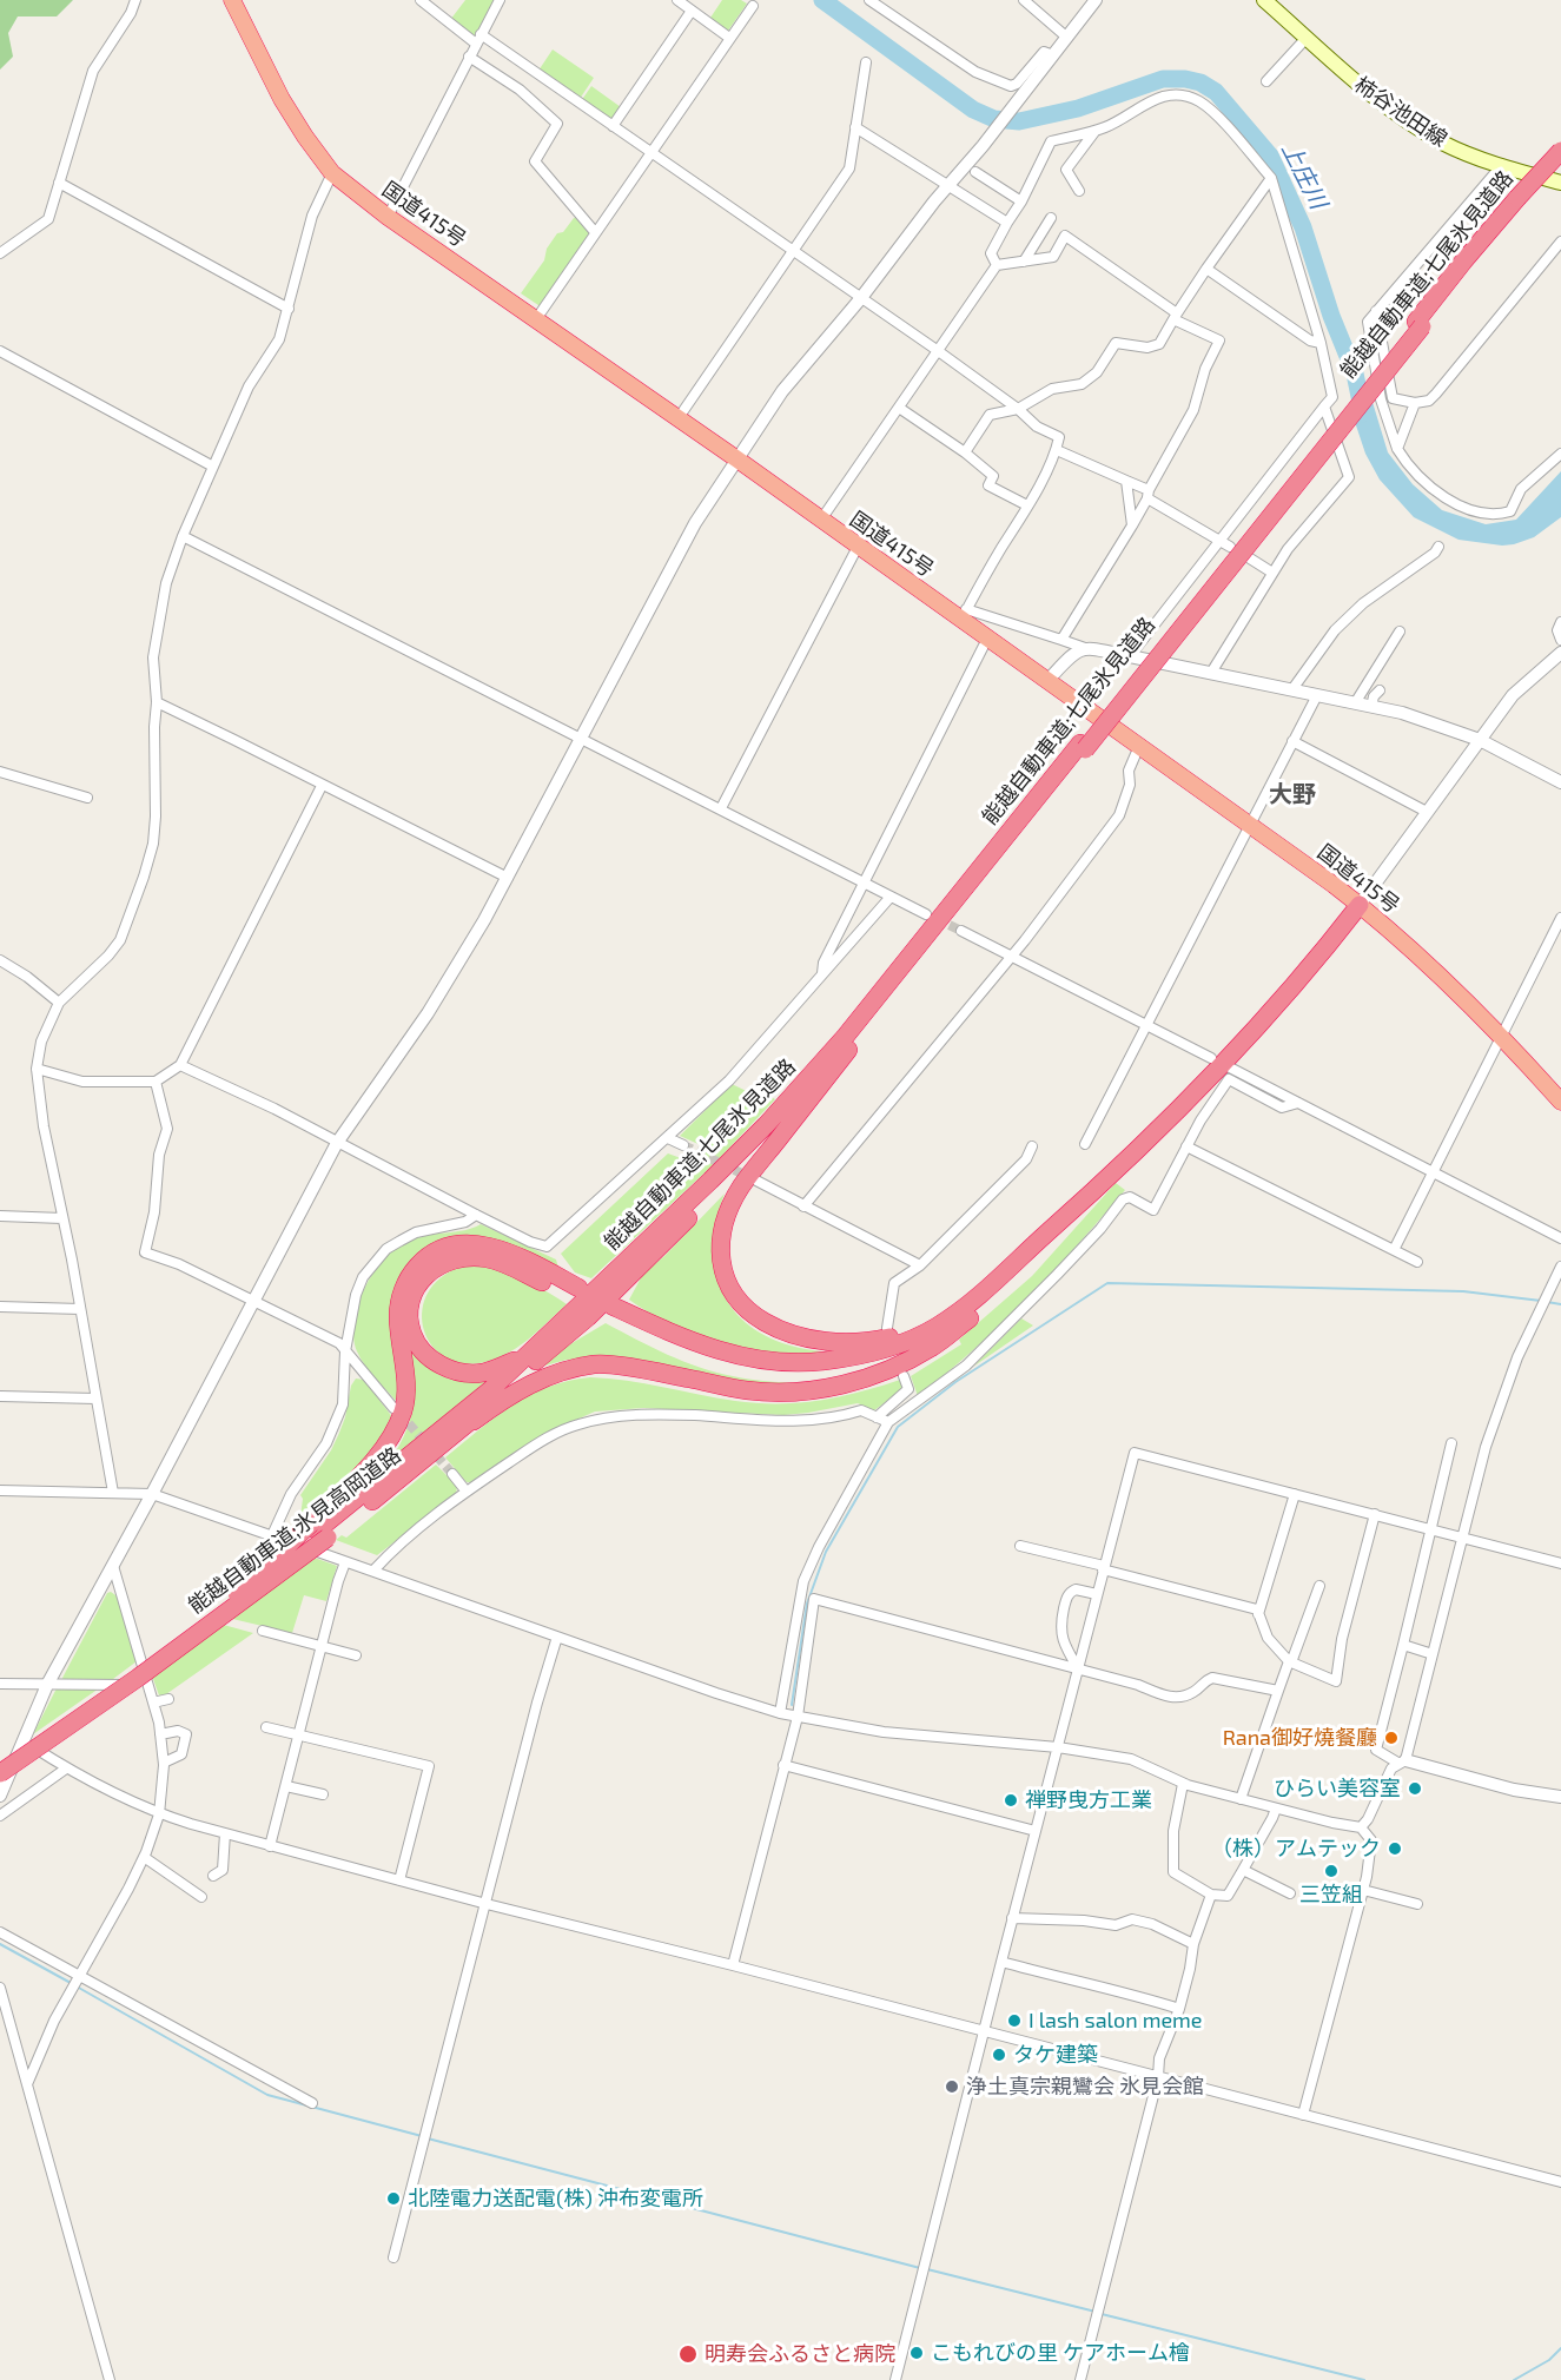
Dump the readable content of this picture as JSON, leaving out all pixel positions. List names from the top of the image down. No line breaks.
{"streets":{"highway":["国道415号","能越自動車道;七尾氷見道路","能越自動車道;氷見高岡道路"],"main road":["柿谷池田線"]},"crossings":[["能越自動車道;七尾氷見道路","能越自動車道;氷見高岡道路"]],"districts":["大野"],"water":["上庄川"],"places":["Rana御好燒餐廳","ひらい美容室","禅野曳方工業","（株）アムテック","三笠組","I lash salon meme","タケ建築","浄土真宗親鸞会 氷見会館","北陸電力送配電(株) 沖布変電所","こもれびの里 ケアホーム檜","明寿会ふるさと病院"]}
